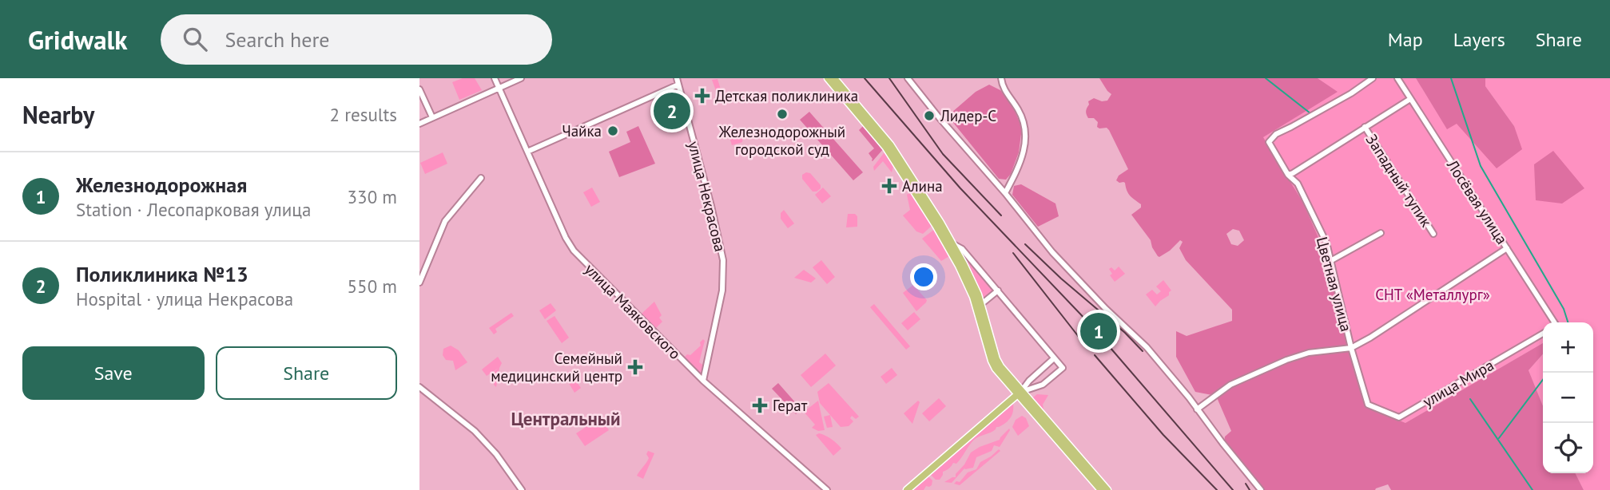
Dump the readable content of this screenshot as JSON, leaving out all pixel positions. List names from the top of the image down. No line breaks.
{"streets":{"street":["Западный тупик","улица Некрасова","Лосёвая улица","Цветная улица","улица Маяковского","улица Мира"]},"crossings":[["улица Некрасова","улица Маяковского"],["Цветная улица","улица Мира"]],"districts":["Центральный"],"parks":["СНТ «Металлург»"],"places":{"health":["Детская поликлиника","Алина","Семейный медицинский центр","Герат"],"other":["Железнодорожный городской суд","Лидер-С","Чайка"]},"page":{"header":"Gridwalk","search":"Search here","nav":["Map","Layers","Share"],"heading":["Nearby","2 results"],"pins":["2","1"],"list":[{"mark":"1","name":"Железнодорожная","note":"Station · Лесопарковая улица","value":"330 m"},{"mark":"2","name":"Поликлиника №13","note":"Hospital · улица Некрасова","value":"550 m"}],"map_buttons":["+","−"],"buttons":["Save","Share"]}}
